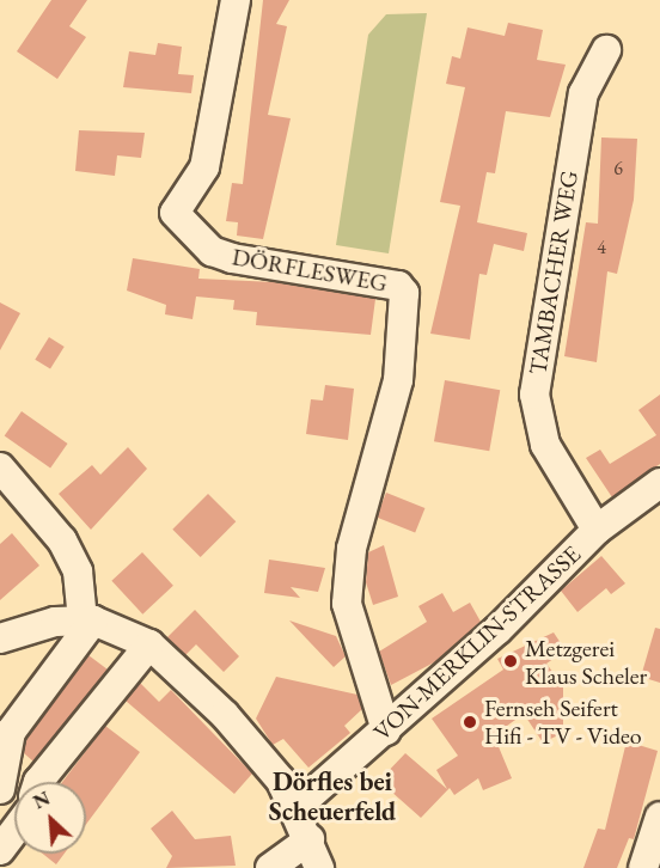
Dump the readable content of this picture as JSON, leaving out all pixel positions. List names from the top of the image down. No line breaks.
{"streets":{"street":["DÖRFLESWEG","TAMBACHER WEG","VON-MERKLIN-STRASSE"]},"crossings":[["DÖRFLESWEG","VON-MERKLIN-STRASSE"],["TAMBACHER WEG","VON-MERKLIN-STRASSE"]],"districts":["Dörfles bei Scheuerfeld"],"places":["Metzgerei Klaus Scheler","Fernseh Seifert Hifi - TV - Video"],"house_numbers":["6","4"],"north":"top left"}
